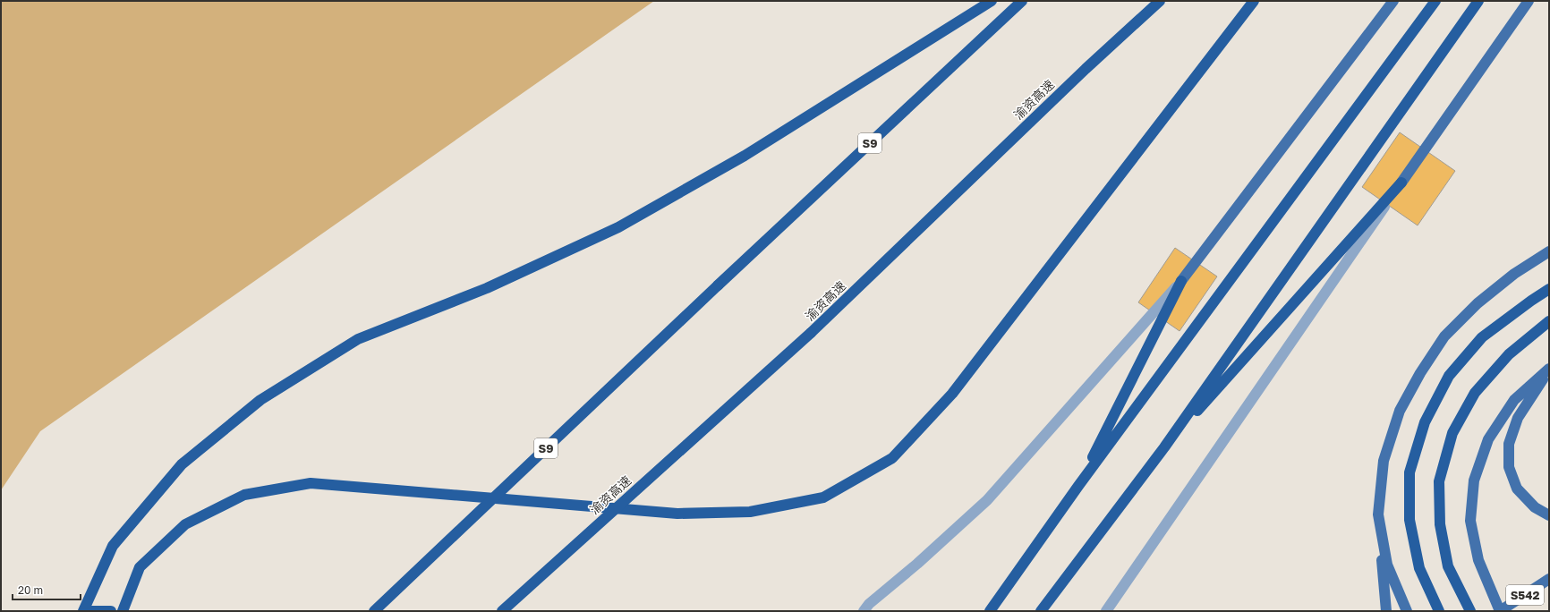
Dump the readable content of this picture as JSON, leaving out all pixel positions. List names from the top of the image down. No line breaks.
{"streets":{"highway":["渝资高速","S9"],"main road":["S542"]},"scale_bar":"20 m"}
